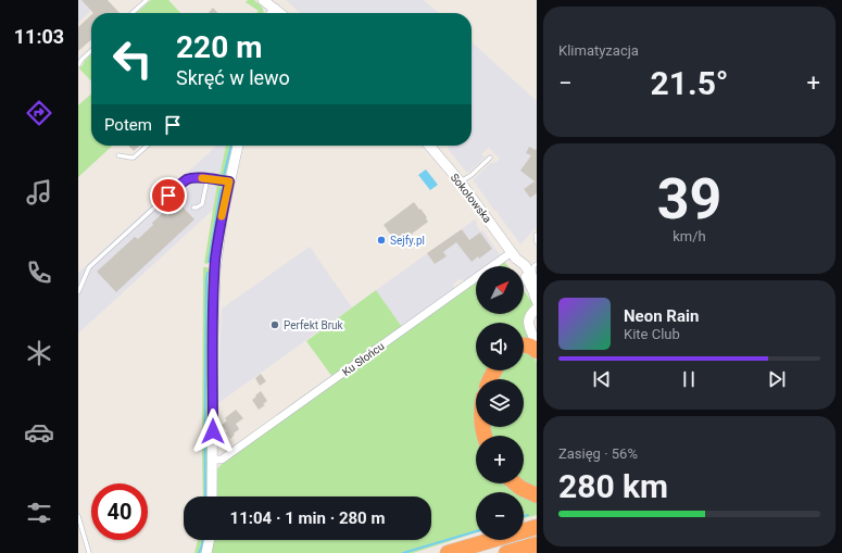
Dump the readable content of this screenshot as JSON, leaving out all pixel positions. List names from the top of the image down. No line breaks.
{"streets":{"street":["Sokołowska","Ku Słońcu"]},"crossings":[["Sokołowska","Ku Słońcu"]],"places":["Sejfy.pl","Perfekt Bruk"],"north":"top right","page":{"tabs":"11:03","tile":["Klimatyzacja",["39","km/h"],["Zasięg · 56%","280 km"]],"turn":["220 m","Skręć w lewo"],"heat":["−","21.5°","+"],"then":"Potem","map_buttons":["+","−"],"song":["Neon Rain","Kite Club"],"limit":"40","trip":"11:04 · 1 min · 280 m"}}
